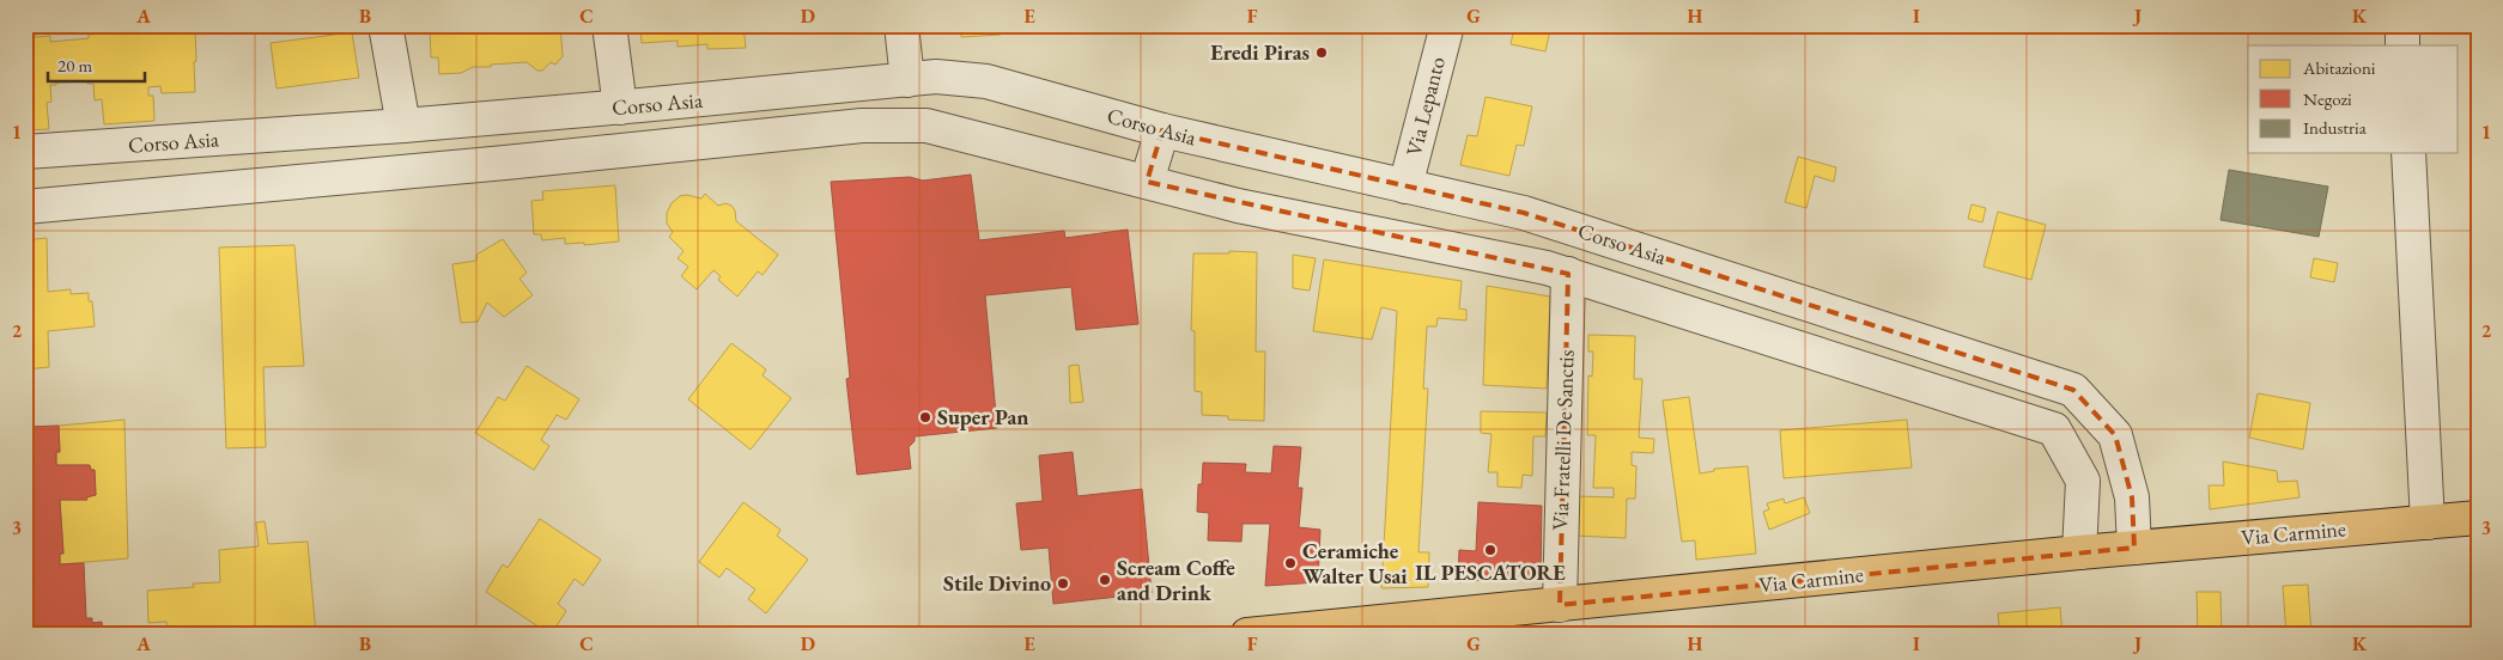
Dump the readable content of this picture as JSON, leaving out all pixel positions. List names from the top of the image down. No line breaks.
{"streets":{"main road":["Via Carmine"],"street":["Corso Asia","Via Lepanto","Via Fratelli De Sanctis"]},"crossings":[["Corso Asia","Via Lepanto"],["Corso Asia","Via Fratelli De Sanctis"],["Corso Asia","Via Carmine"],["Via Fratelli De Sanctis","Via Carmine"]],"places":["Eredi Piras","Super Pan","IL PESCATORE","Ceramiche Walter Usai","Scream Coffe and Drink","Stile Divino"],"legend":["Abitazioni","Negozi","Industria"],"scale_bar":"20 m","grid":{"columns":["A","B","C","D","E","F","G","H","I","J","K"],"rows":["1","2","3"]}}
